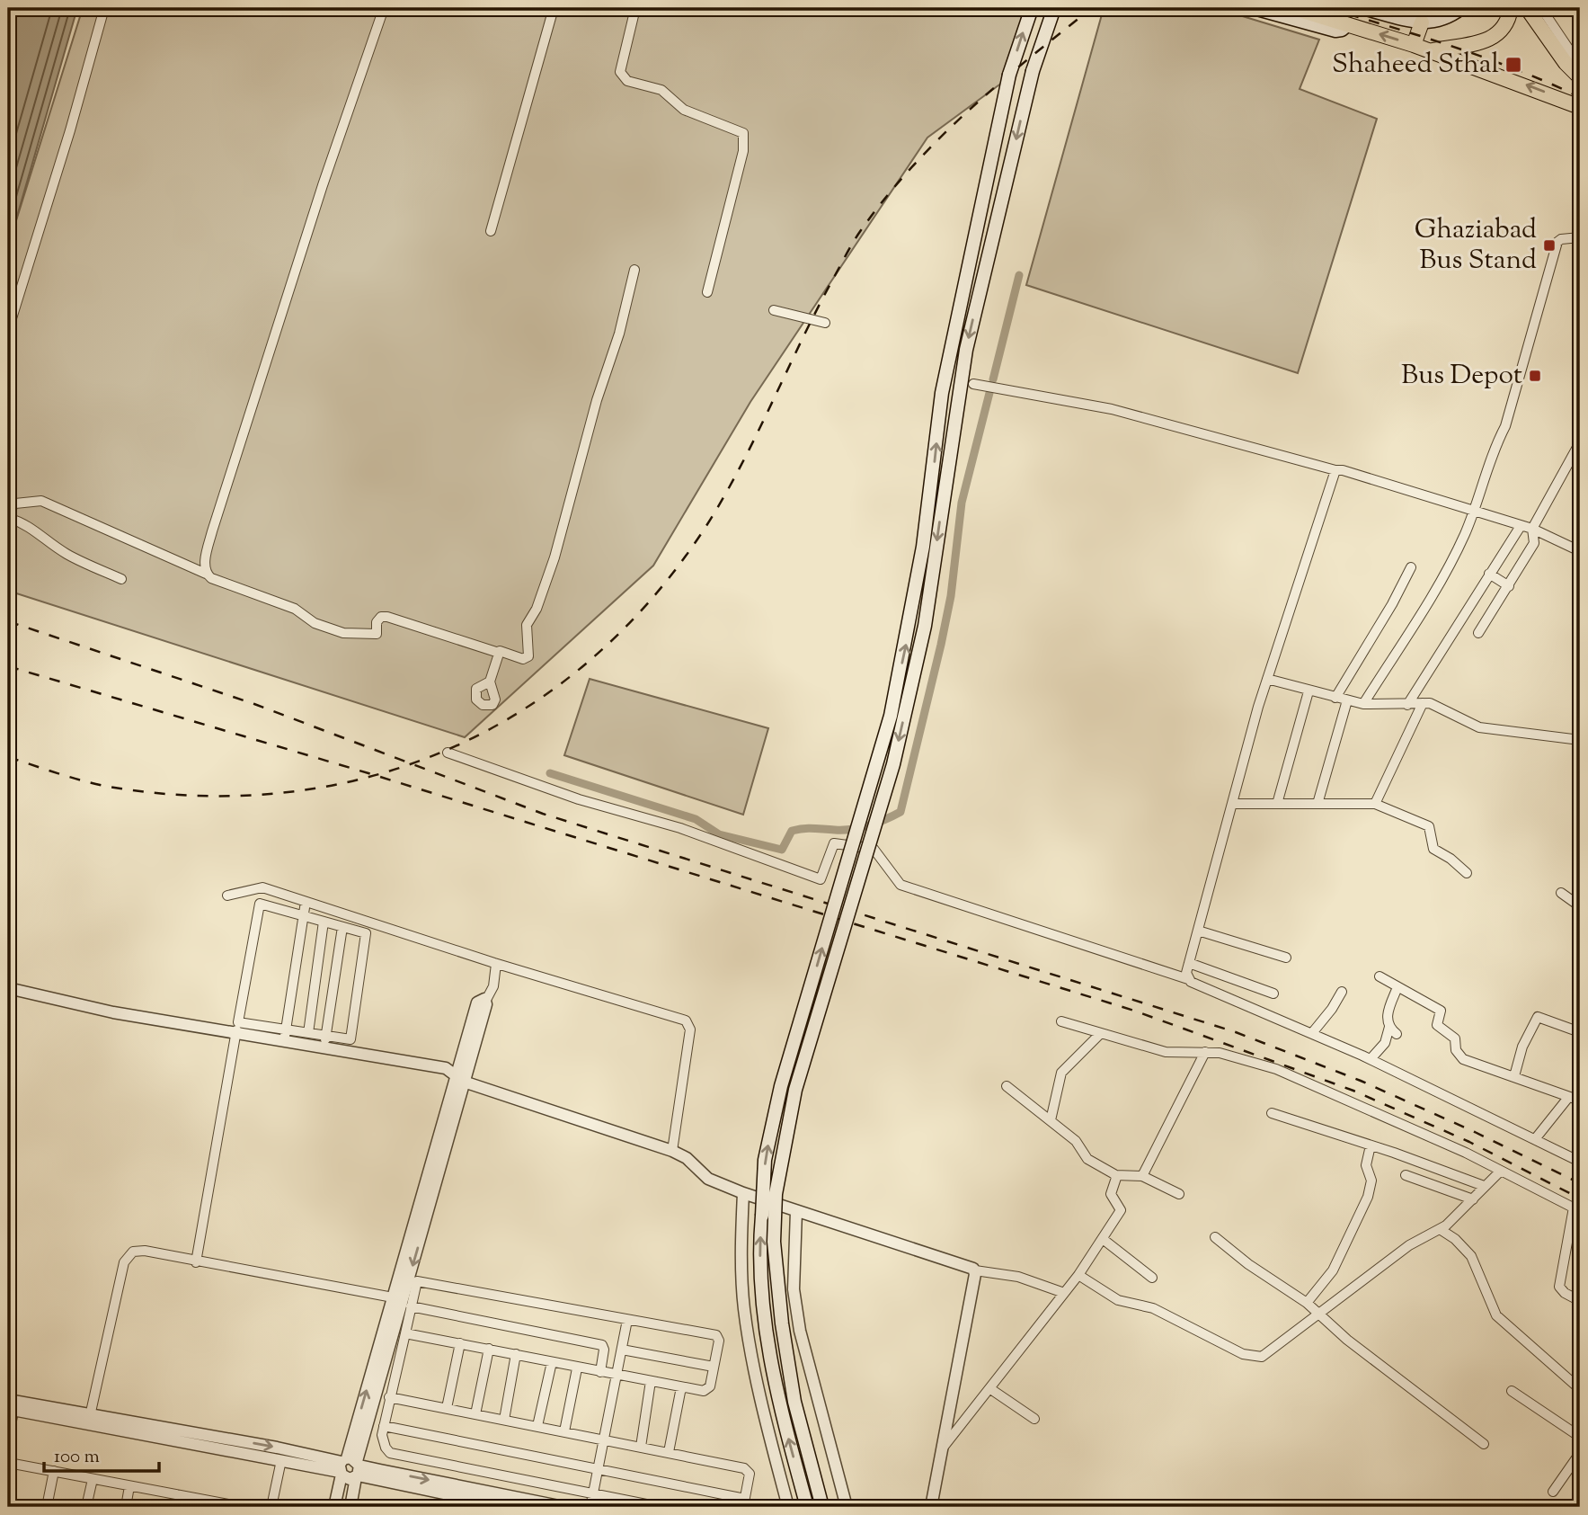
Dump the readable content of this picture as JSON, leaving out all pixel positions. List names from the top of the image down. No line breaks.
{"places":{"transit":["Shaheed Sthal","Ghaziabad Bus Stand","Bus Depot"]},"scale_bar":"100 m"}
